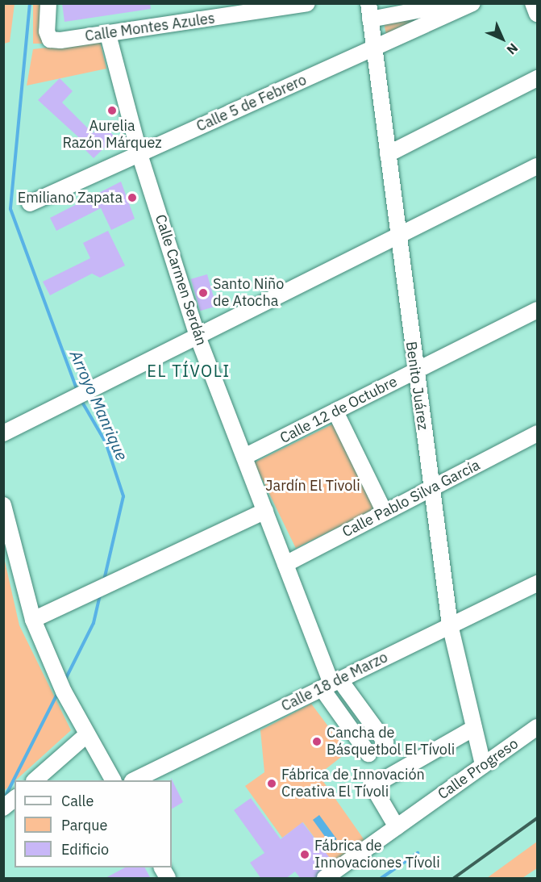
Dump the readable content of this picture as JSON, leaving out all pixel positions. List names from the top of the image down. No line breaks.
{"streets":{"street":["Calle Montes Azules","Calle 5 de Febrero","Calle Carmen Serdán","Benito Juárez","Calle 12 de Octubre","Calle Pablo Silva García","Calle 18 de Marzo","Calle Progreso"]},"crossings":[["Calle Montes Azules","Calle Carmen Serdán"],["Calle 5 de Febrero","Calle Carmen Serdán"],["Calle 5 de Febrero","Benito Juárez"],["Calle Carmen Serdán","Calle 12 de Octubre"],["Calle Carmen Serdán","Calle Pablo Silva García"],["Calle Carmen Serdán","Calle 18 de Marzo"],["Benito Juárez","Calle 12 de Octubre"],["Benito Juárez","Calle Pablo Silva García"],["Benito Juárez","Calle 18 de Marzo"],["Benito Juárez","Calle Progreso"]],"districts":["EL TÍVOLI"],"water":["Arroyo Manrique"],"parks":["Jardín El Tivoli"],"places":["Aurelia Razón Márquez","Emiliano Zapata","Santo Niño de Atocha","Cancha de Básquetbol El Tívoli","Fábrica de Innovación Creativa El Tívoli","Fábrica de Innovaciones Tívoli"],"legend":["Calle","Parque","Edificio"],"north":"bottom right"}
